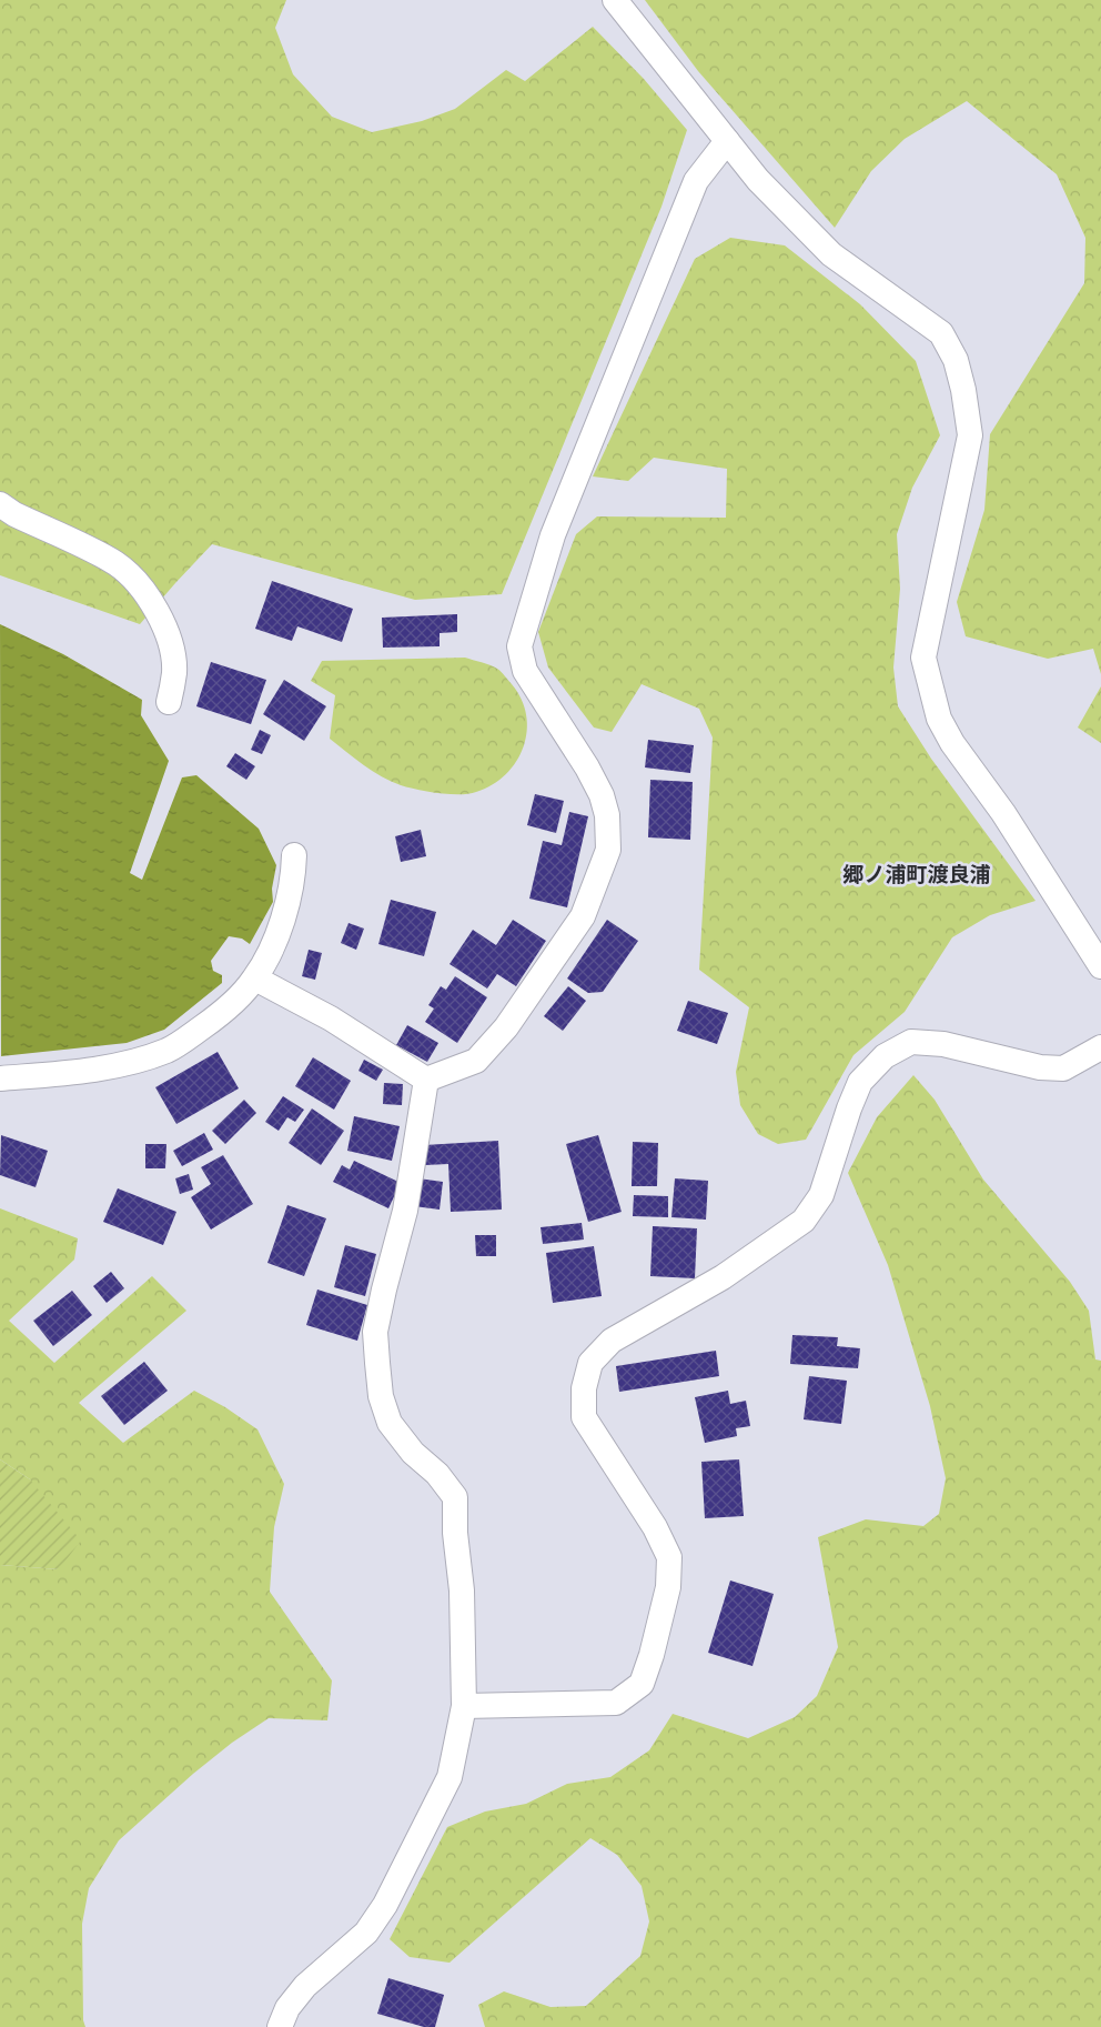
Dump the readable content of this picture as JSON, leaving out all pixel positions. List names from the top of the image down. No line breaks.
{"districts":["郷ノ浦町渡良浦"]}
